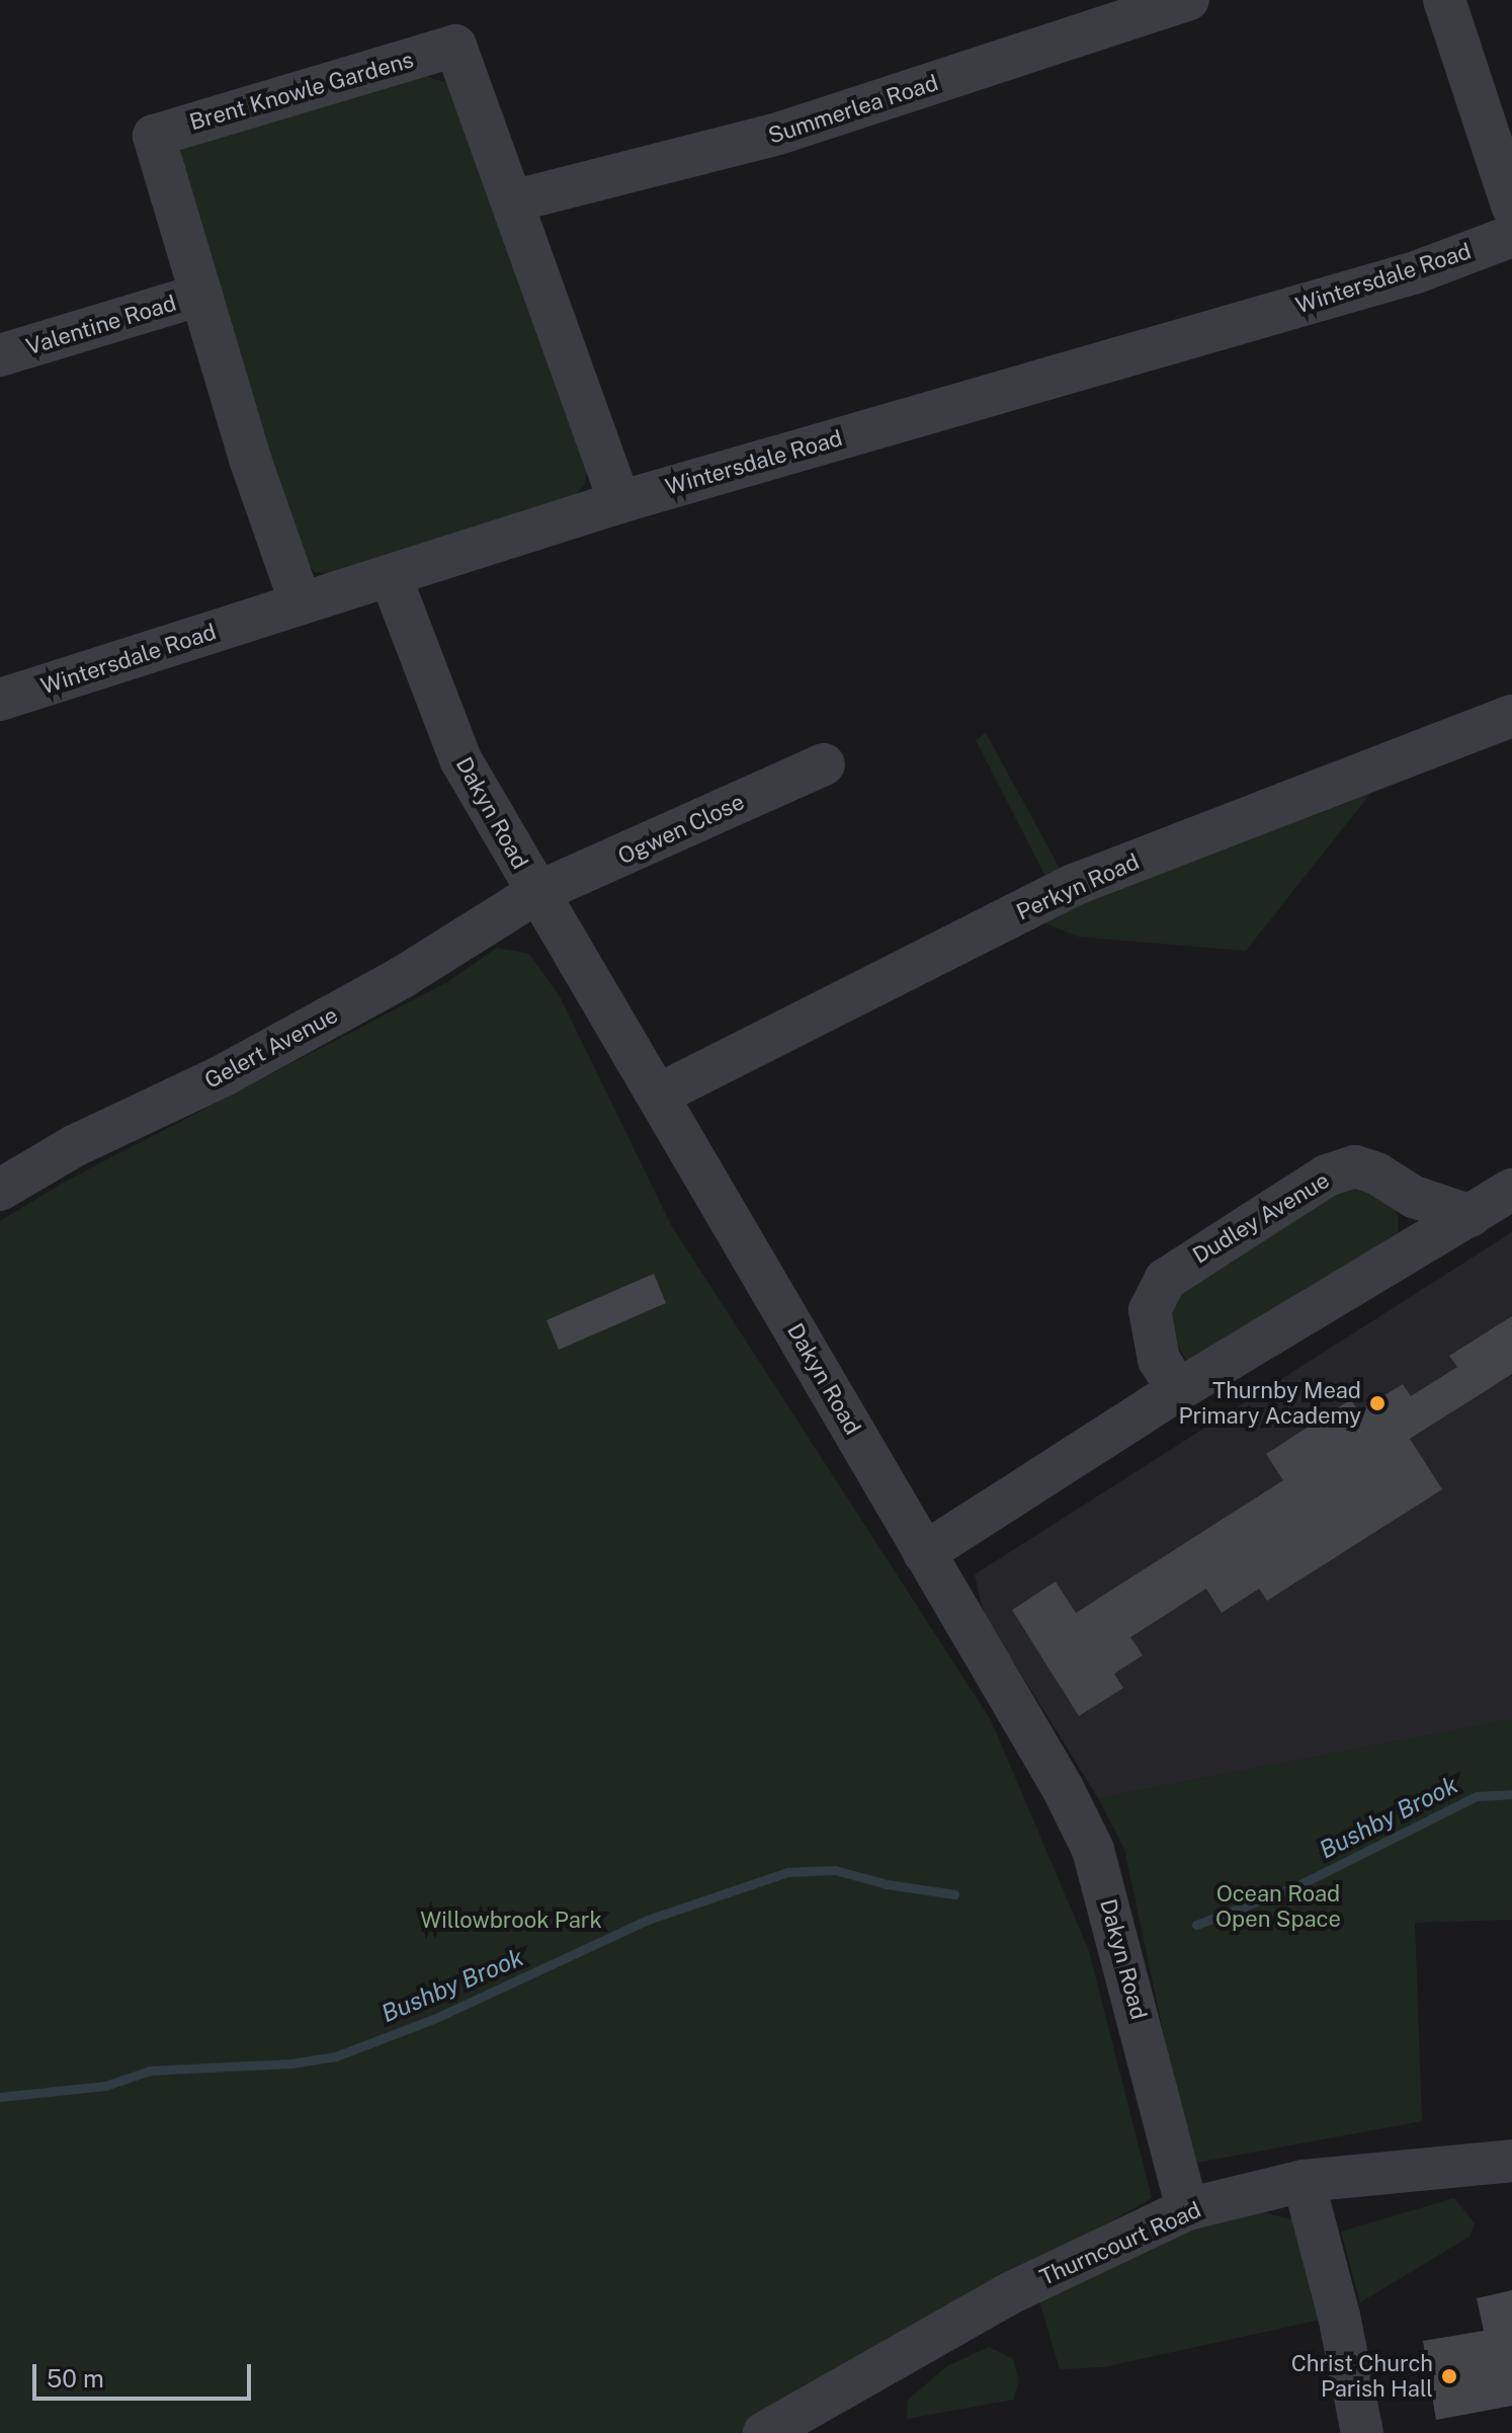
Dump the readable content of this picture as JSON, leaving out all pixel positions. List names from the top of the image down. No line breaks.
{"streets":{"street":["Brent Knowle Gardens","Summerlea Road","Wintersdale Road","Valentine Road","Dakyn Road","Ogwen Close","Perkyn Road","Gelert Avenue","Dudley Avenue","Thurncourt Road"]},"crossings":[["Brent Knowle Gardens","Summerlea Road"],["Brent Knowle Gardens","Wintersdale Road"],["Brent Knowle Gardens","Valentine Road"],["Wintersdale Road","Dakyn Road"],["Dakyn Road","Ogwen Close"],["Dakyn Road","Perkyn Road"],["Dakyn Road","Gelert Avenue"],["Dakyn Road","Thurncourt Road"],["Ogwen Close","Gelert Avenue"]],"water":["Bushby Brook"],"parks":["Ocean Road Open Space","Willowbrook Park"],"places":["Thurnby Mead Primary Academy","Christ Church Parish Hall"],"scale_bar":"50 m"}
